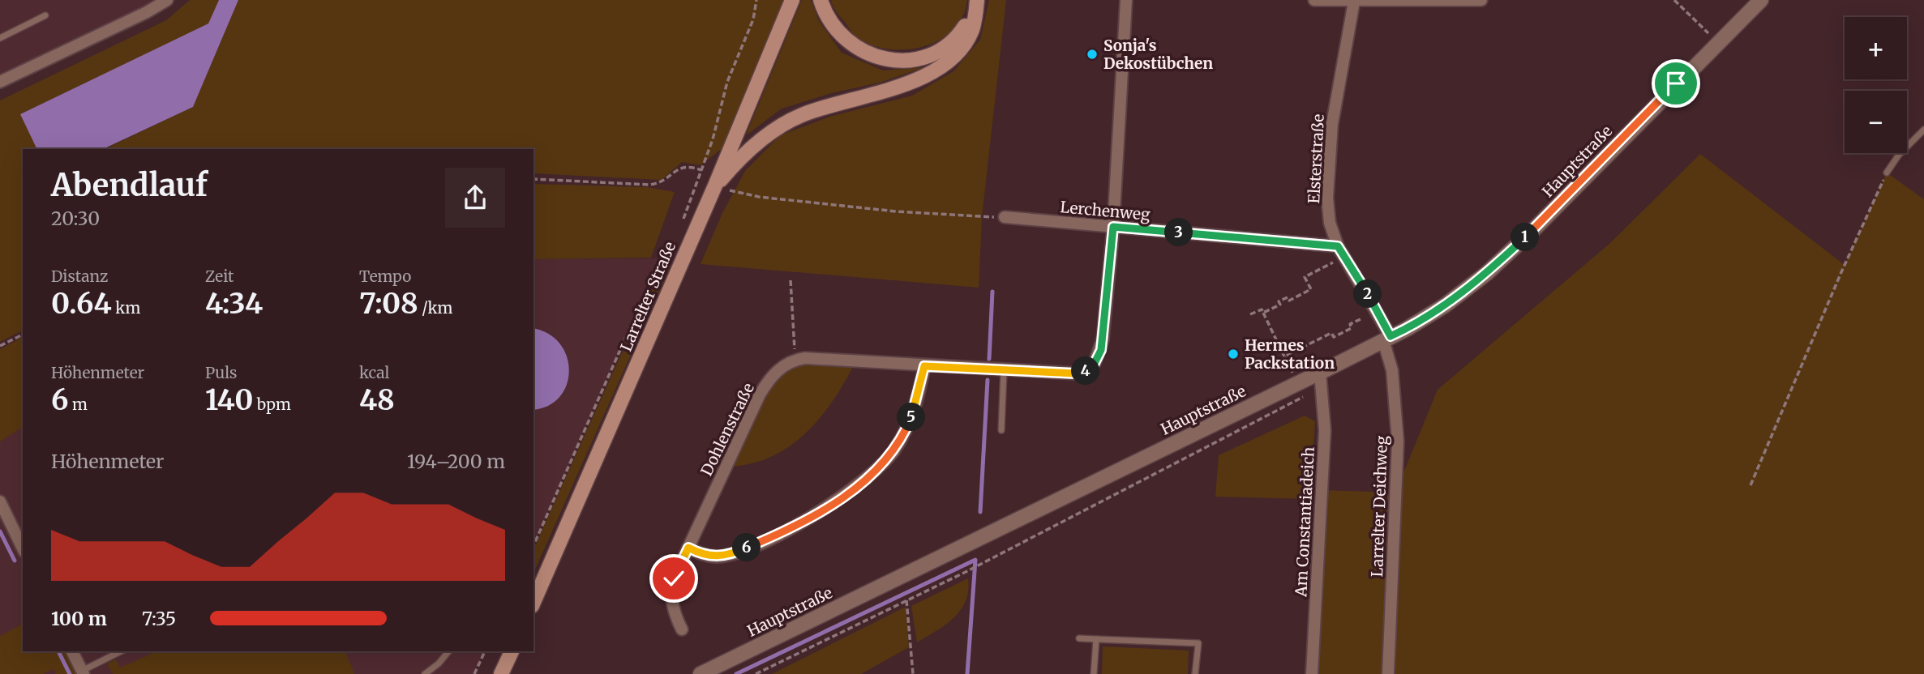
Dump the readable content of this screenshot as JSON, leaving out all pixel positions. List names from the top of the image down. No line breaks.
{"streets":{"main road":["Larrelter Straße"],"street":["Elsterstraße","Hauptstraße","Lerchenweg","Dohlenstraße","Larrelter Deichweg","Am Constantiadeich"]},"crossings":[["Elsterstraße","Hauptstraße"],["Elsterstraße","Lerchenweg"],["Elsterstraße","Larrelter Deichweg"],["Hauptstraße","Larrelter Deichweg"],["Hauptstraße","Am Constantiadeich"]],"places":["Sonja's Dekostübchen","Hermes Packstation"],"page":{"map_buttons":["+","−"],"heading":["Abendlauf","20:30"],"pins":["3","1","2","4","5","6"],"stats":[["Distanz","0.64 km"],["Zeit","4:34"],["Tempo","7:08 /km"],["Höhenmeter","6 m"],["Puls","140 bpm"],["kcal","48"]],"chart":["Höhenmeter","194–200 m"],"list":[{"name":"100 m","note":"7:35"}]}}
